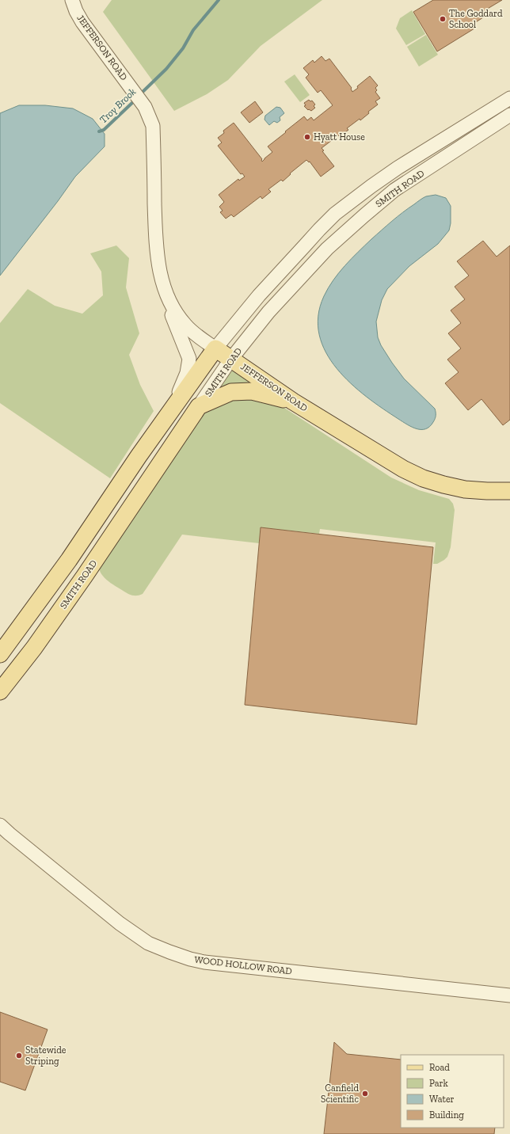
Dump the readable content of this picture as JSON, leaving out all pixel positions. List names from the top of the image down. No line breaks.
{"streets":{"main road":["JEFFERSON ROAD","SMITH ROAD"],"street":["WOOD HOLLOW ROAD"]},"crossings":[["JEFFERSON ROAD","SMITH ROAD"]],"water":["Troy Brook"],"places":["The Goddard School","Hyatt House","Statewide Striping","Canfield Scientific"],"legend":["Road","Park","Water","Building"]}
